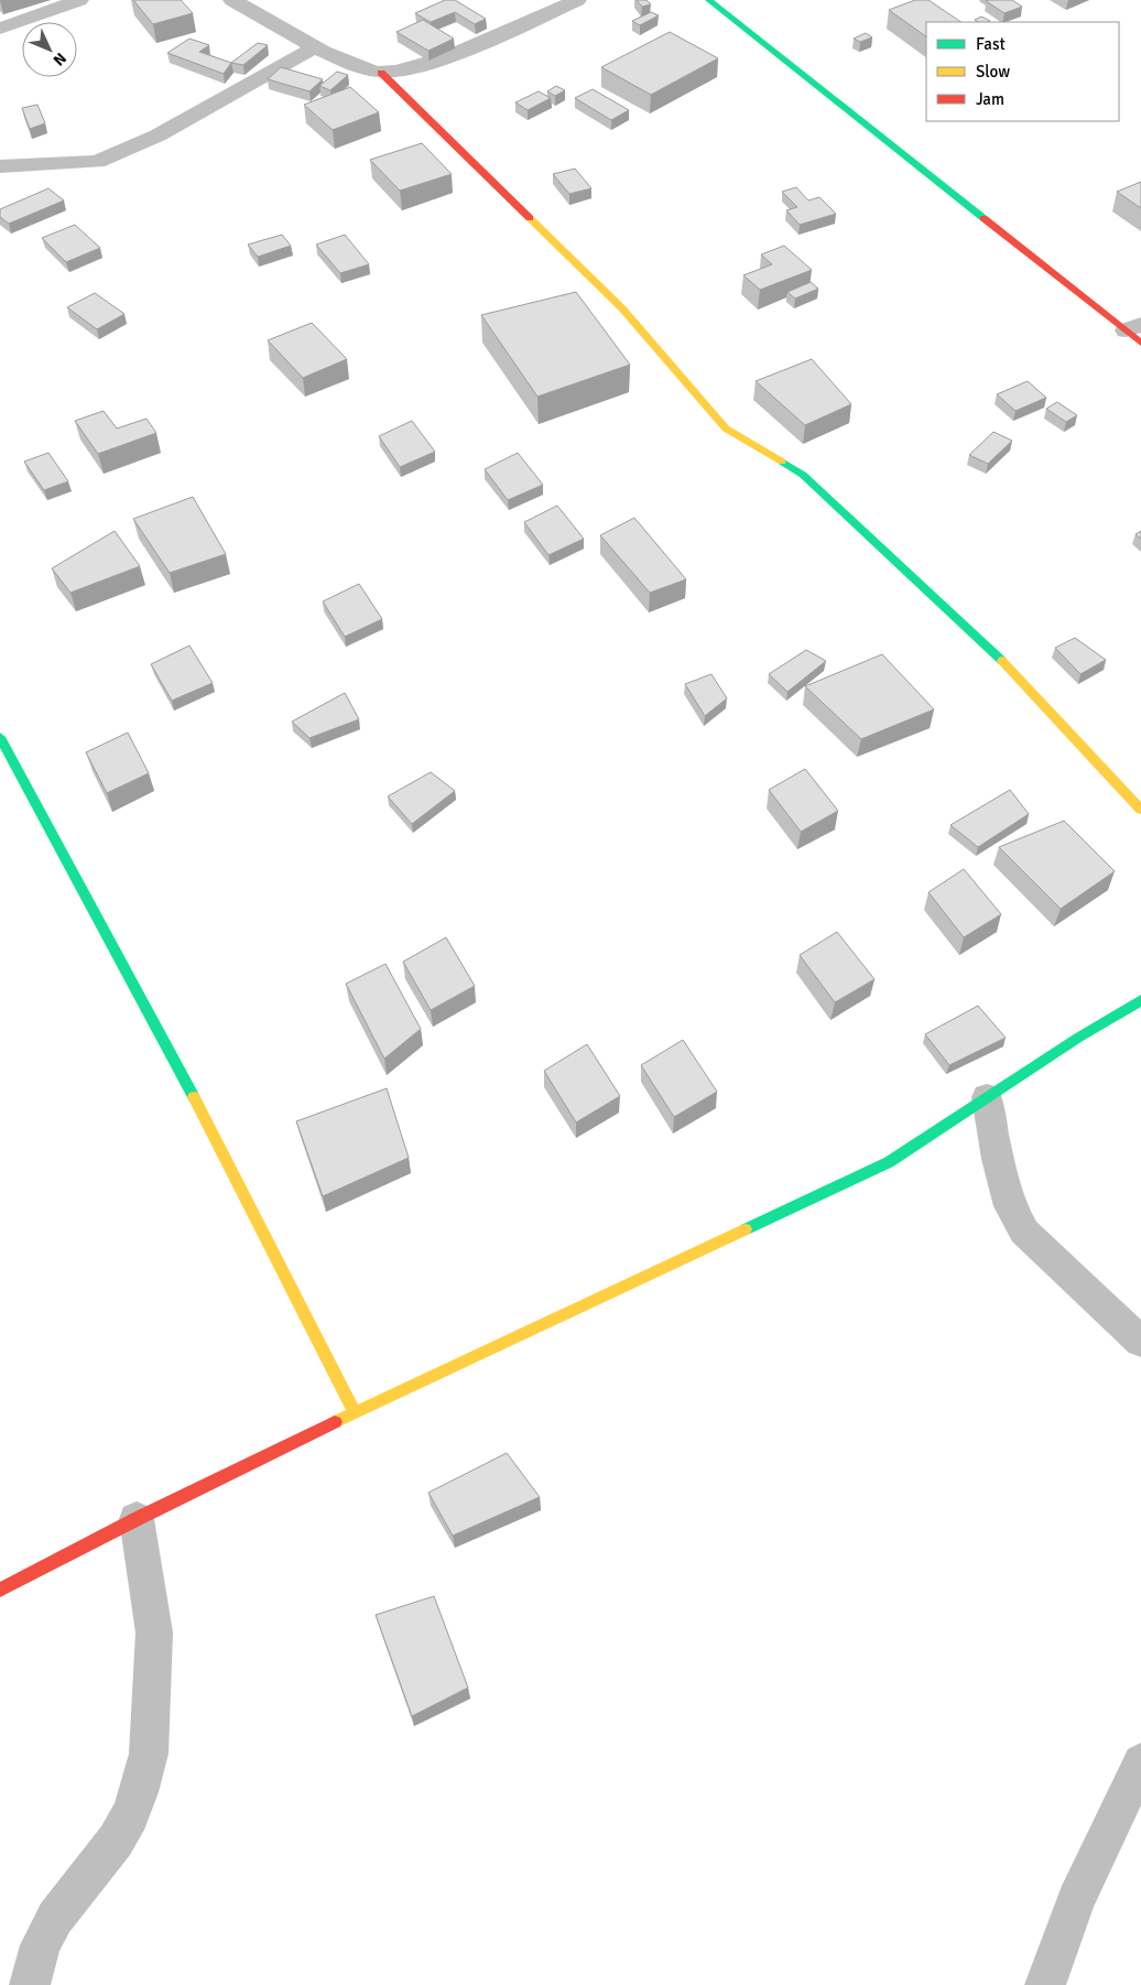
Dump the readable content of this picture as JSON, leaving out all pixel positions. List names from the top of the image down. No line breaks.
{"legend":["Fast","Slow","Jam"],"north":"bottom right"}
